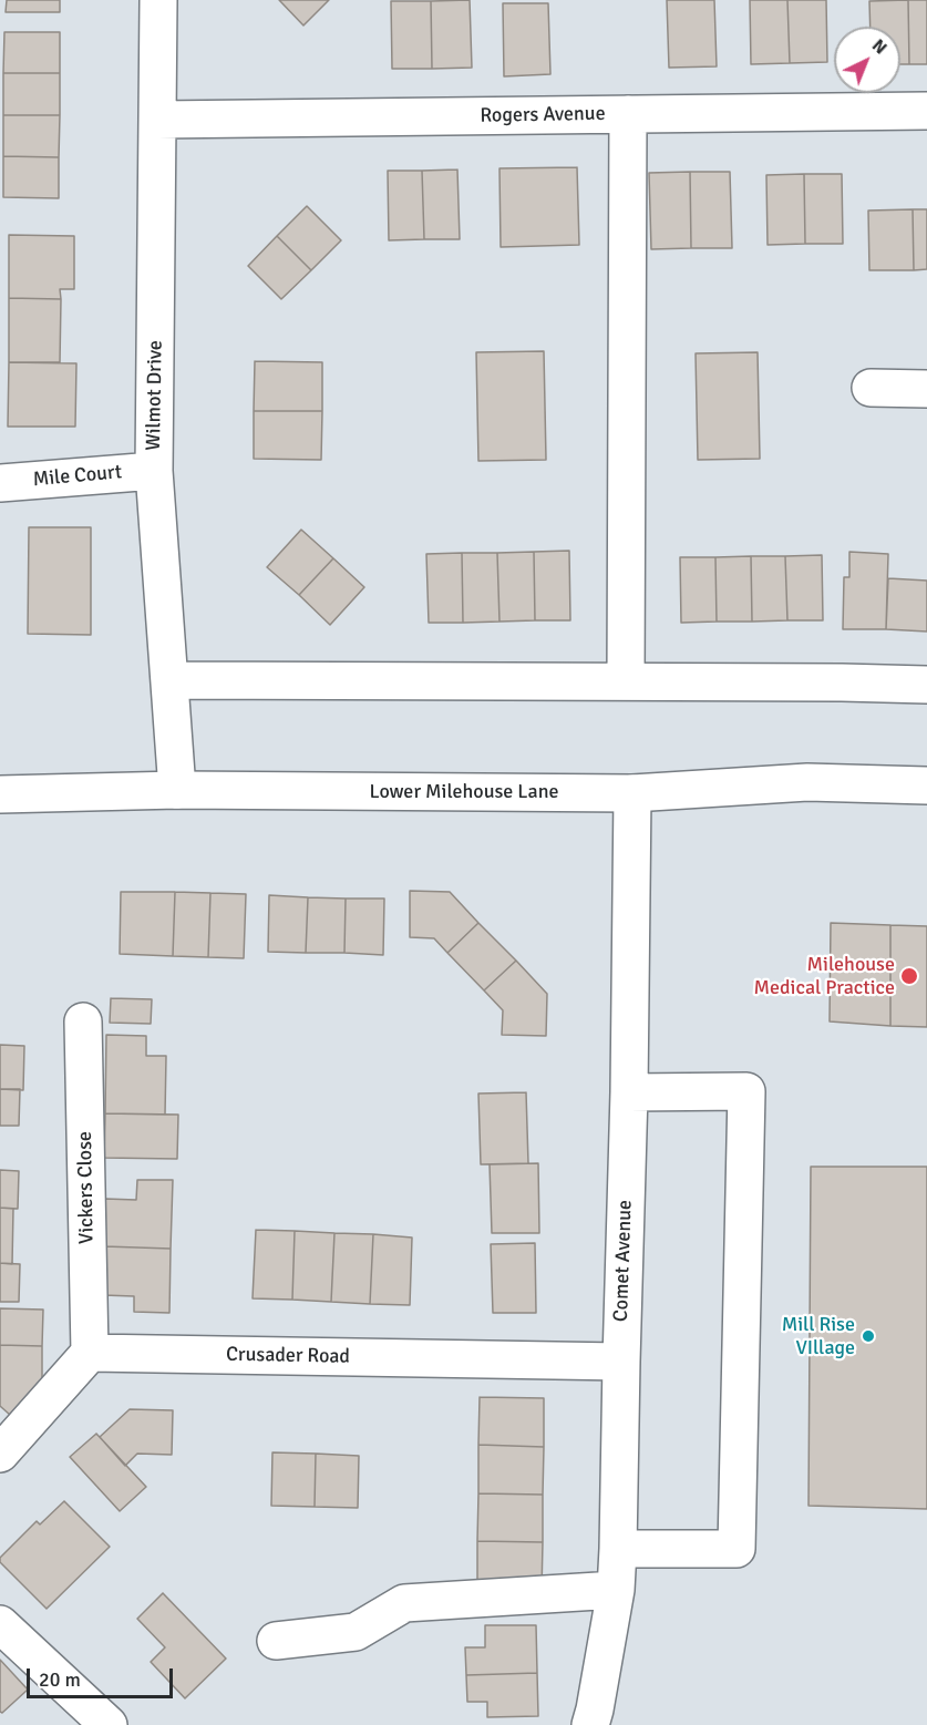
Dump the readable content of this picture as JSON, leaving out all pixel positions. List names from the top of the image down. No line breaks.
{"streets":{"street":["Rogers Avenue","Wilmot Drive","Mile Court","Lower Milehouse Lane","Vickers Close","Comet Avenue","Crusader Road"]},"crossings":[["Rogers Avenue","Wilmot Drive"],["Wilmot Drive","Mile Court"],["Wilmot Drive","Lower Milehouse Lane"],["Lower Milehouse Lane","Comet Avenue"],["Vickers Close","Crusader Road"],["Comet Avenue","Crusader Road"]],"places":["Milehouse Medical Practice","Mill Rise VIllage"],"scale_bar":"20 m","north":"top right"}
